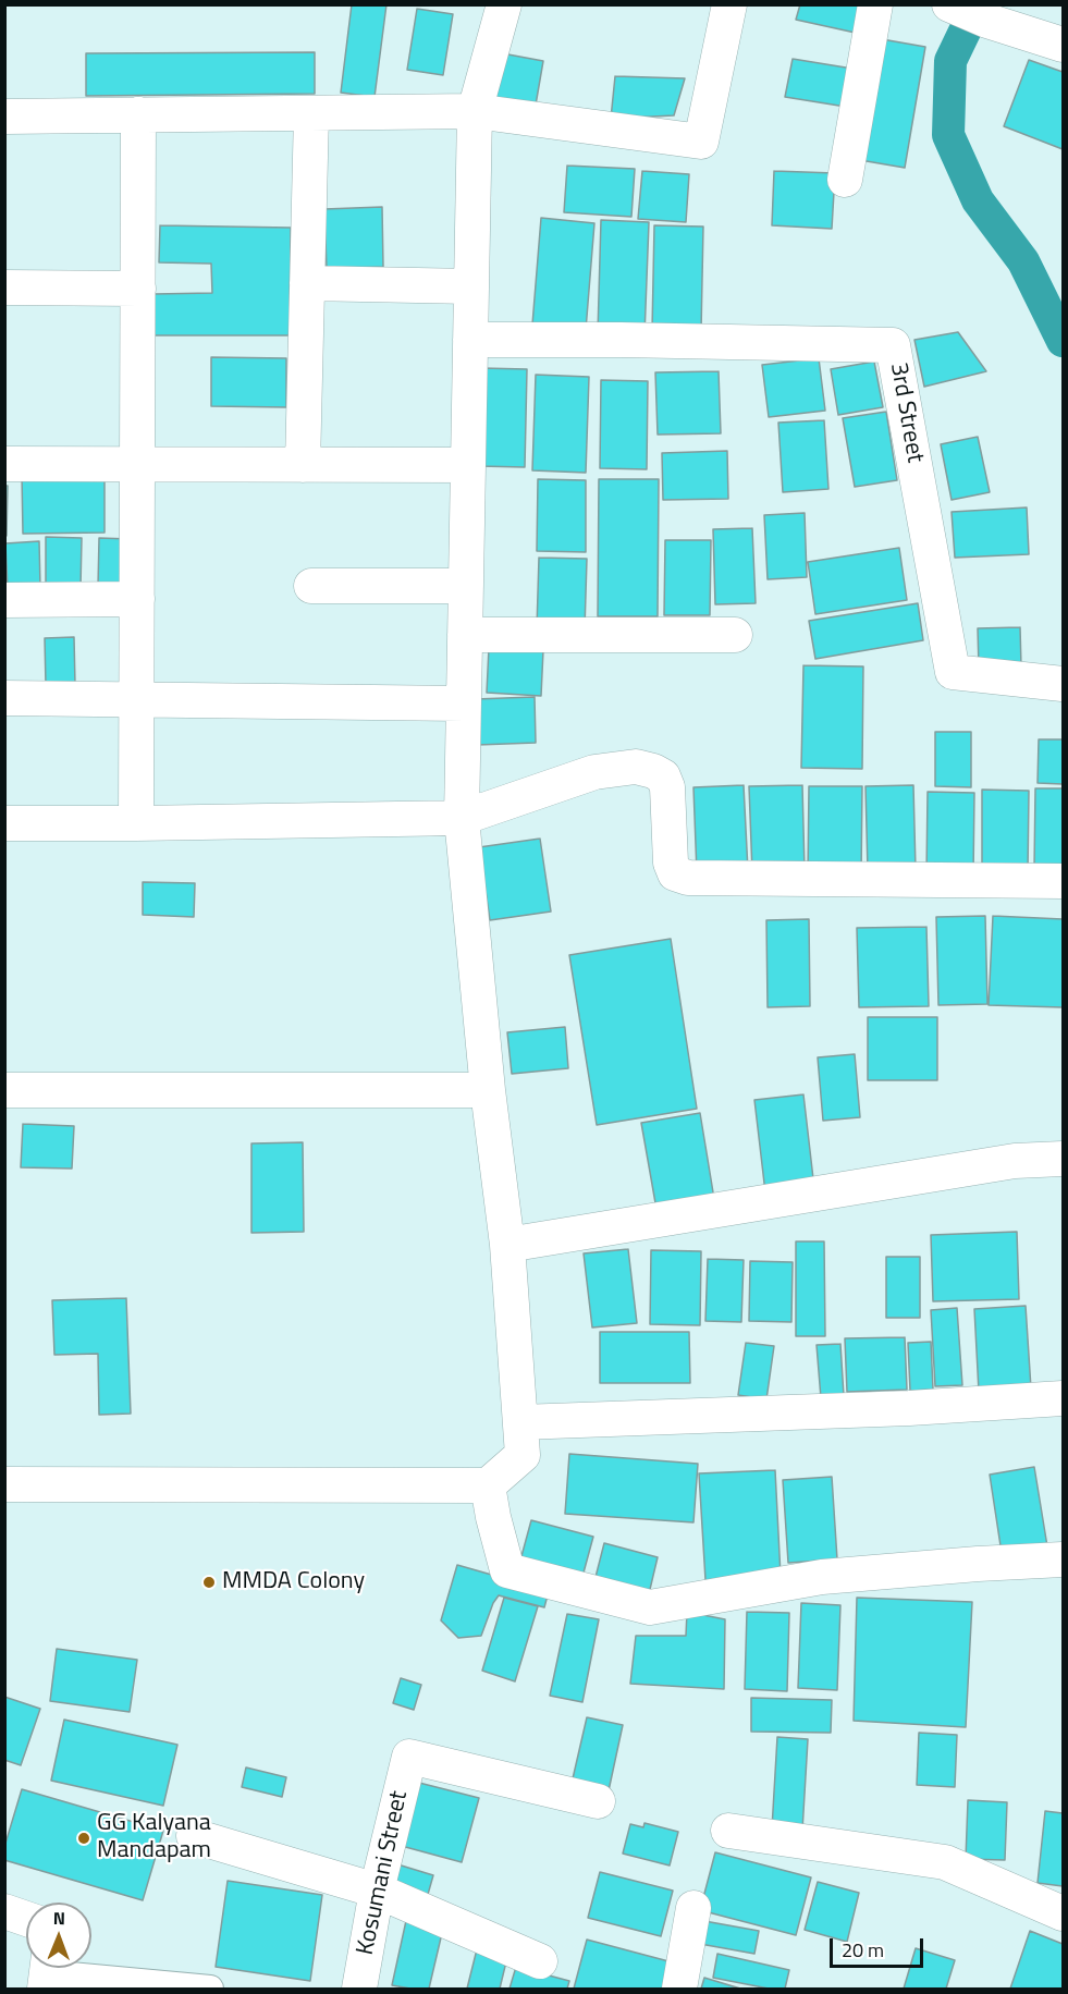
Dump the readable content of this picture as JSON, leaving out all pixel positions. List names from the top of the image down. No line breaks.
{"streets":{"street":["3rd Street","Kosumani Street"]},"places":["MMDA Colony","GG Kalyana Mandapam"],"scale_bar":"20 m","north":"top"}
